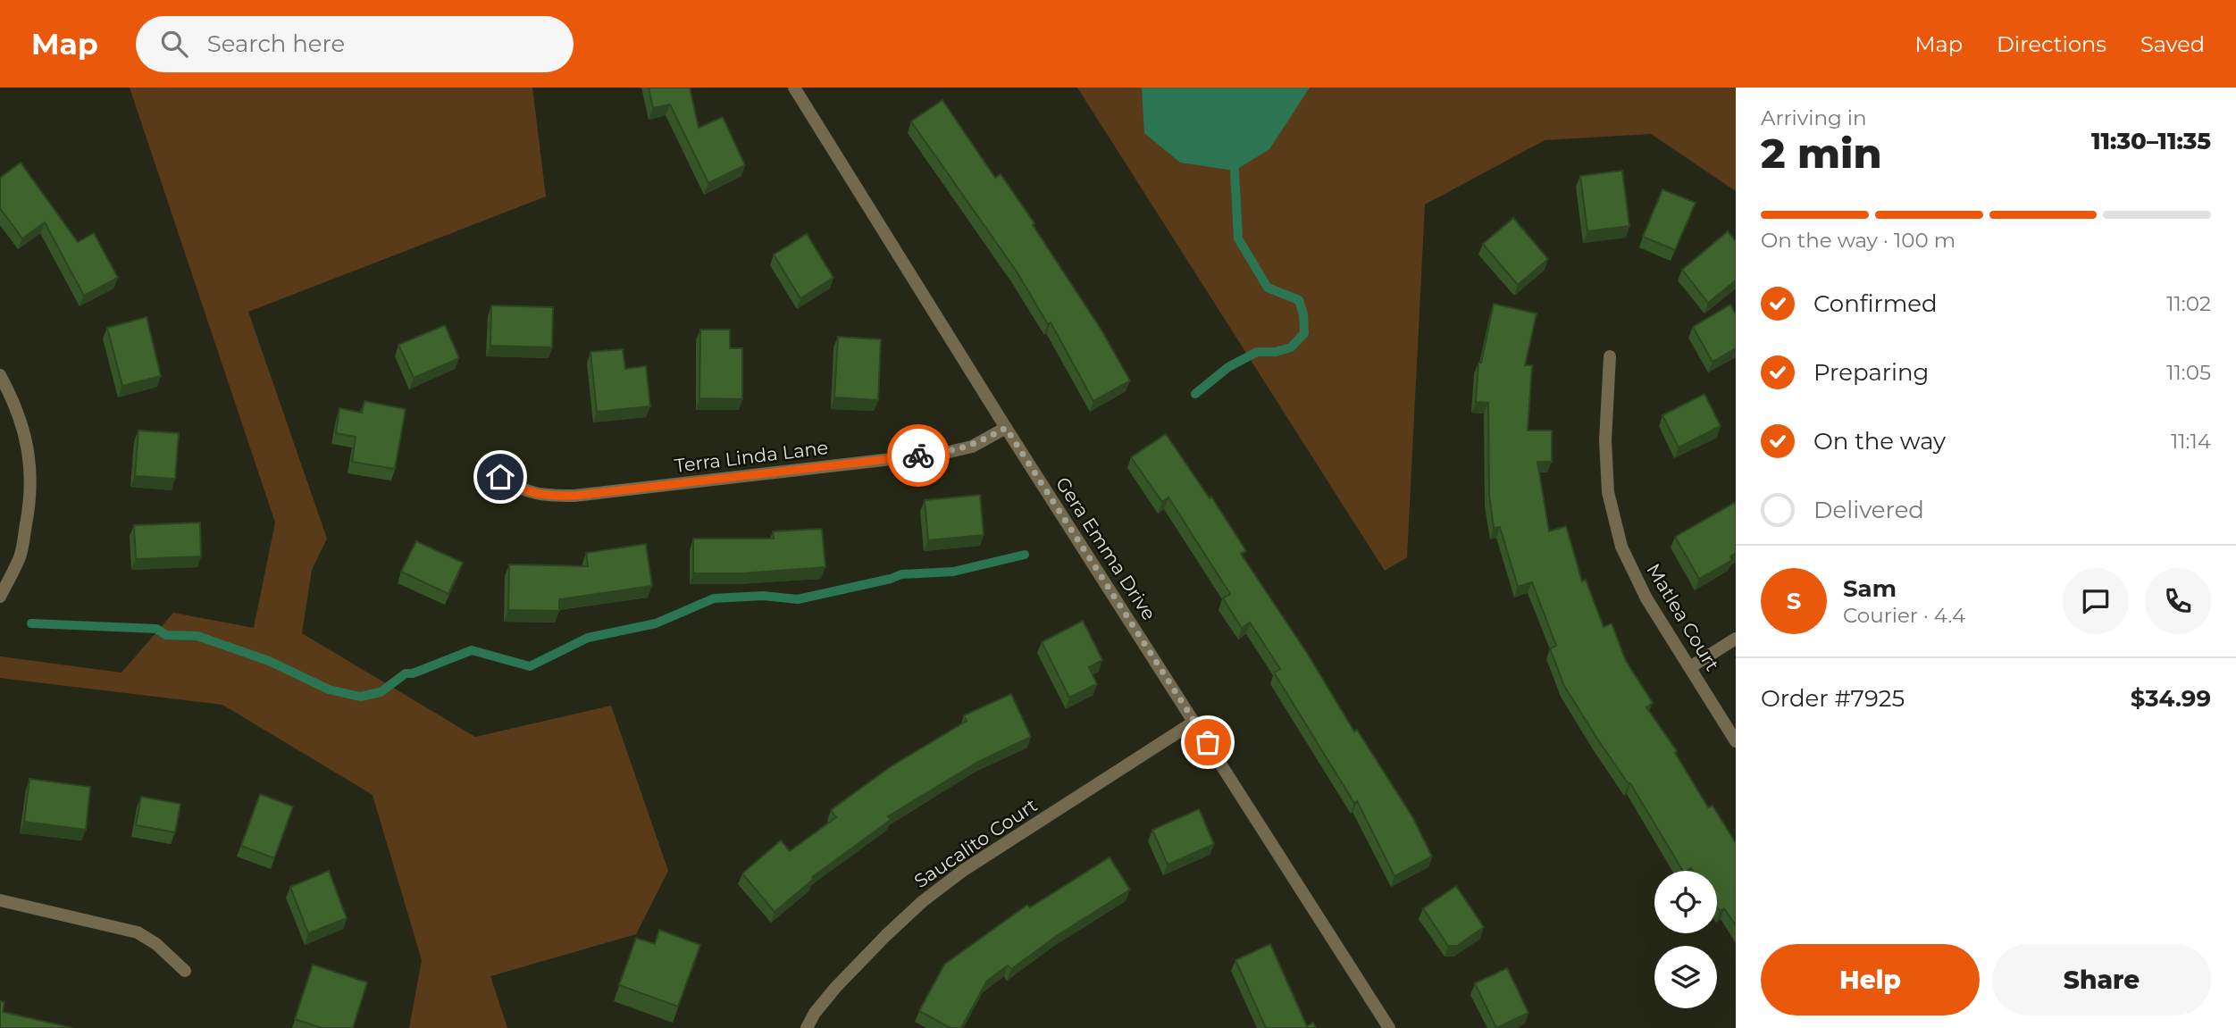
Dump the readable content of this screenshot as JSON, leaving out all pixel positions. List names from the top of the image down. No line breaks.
{"streets":{"street":["Terra Linda Lane","Gera Emma Drive","Matlea Court","Saucalito Court"]},"crossings":[["Terra Linda Lane","Gera Emma Drive"],["Gera Emma Drive","Saucalito Court"]],"page":{"header":"Map","search":"Search here","nav":["Map","Directions","Saved"],"heading":["2 min","Arriving in","11:30–11:35"],"panel":["Sam","Courier · 4.4","Order #7925","$34.99"],"bar":"On the way · 100 m","list":[["Confirmed","11:02"],["Preparing","11:05"],["On the way","11:14"],"Delivered"],"round":"S","buttons":["Help","Share"]}}
